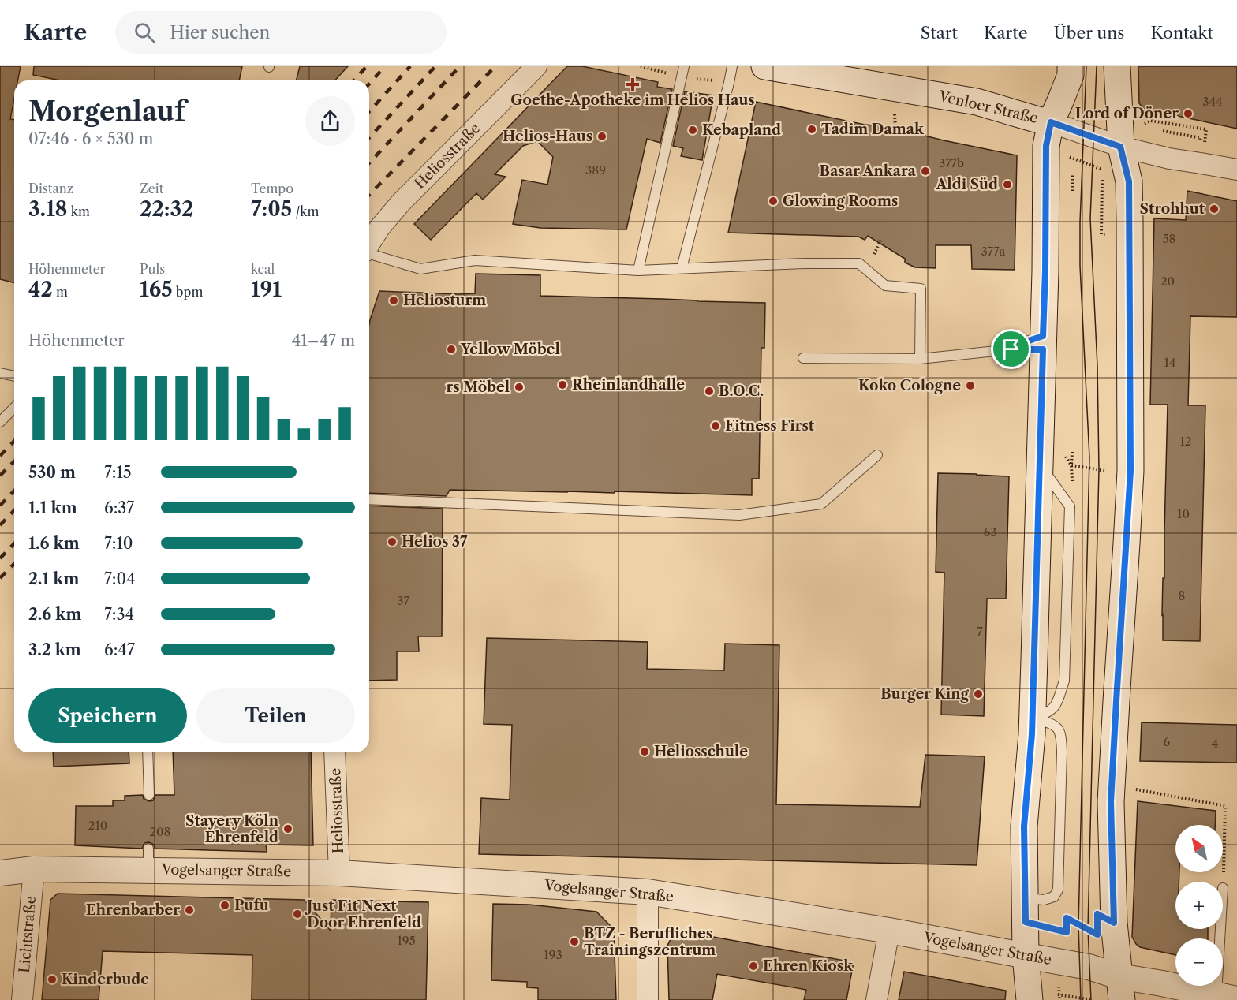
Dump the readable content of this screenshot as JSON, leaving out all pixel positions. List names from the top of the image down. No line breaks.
{"streets":{"main road":["Venloer Straße"],"street":["Heliosstraße","Vogelsanger Straße","Lichtstraße"]},"crossings":[["Heliosstraße","Vogelsanger Straße"],["Vogelsanger Straße","Lichtstraße"]],"places":{"health":["Goethe-Apotheke im Helios Haus"],"other":["Lord of Döner","Tadim Damak","Kebapland","Helios-Haus","Basar Ankara","Aldi Süd","Glowing Rooms","Strohhut","Heliosturm","Yellow Möbel","Rheinlandhalle","Koko Cologne","rs Möbel","B.O.C.","Fitness First","Helios 37","Burger King","Heliosschule","Stayery Köln Ehrenfeld","Pufu","Ehrenbarber","Just Fit Next Door Ehrenfeld","BTZ - Berufliches Trainingszentrum","Ehren Kiosk","Kinderbude"]},"house_numbers":["344","377b","389","58","377a","20","14","12","10","63","8","37","7","6","4","210","208","195","193"],"north":"top left","page":{"header":"Karte","search":"Hier suchen","nav":["Start","Karte","Über uns","Kontakt"],"heading":["Morgenlauf","07:46 · 6 × 530 m"],"stats":[["Distanz","3.18 km"],["Zeit","22:32"],["Tempo","7:05 /km"],["Höhenmeter","42 m"],["Puls","165 bpm"],["kcal","191"]],"chart":["Höhenmeter","41–47 m"],"list":[{"name":"530 m","note":"7:15"},{"name":"1.1 km","note":"6:37"},{"name":"1.6 km","note":"7:10"},{"name":"2.1 km","note":"7:04"},{"name":"2.6 km","note":"7:34"},{"name":"3.2 km","note":"6:47"}],"buttons":["Speichern","Teilen"],"map_buttons":["+","−"]}}
